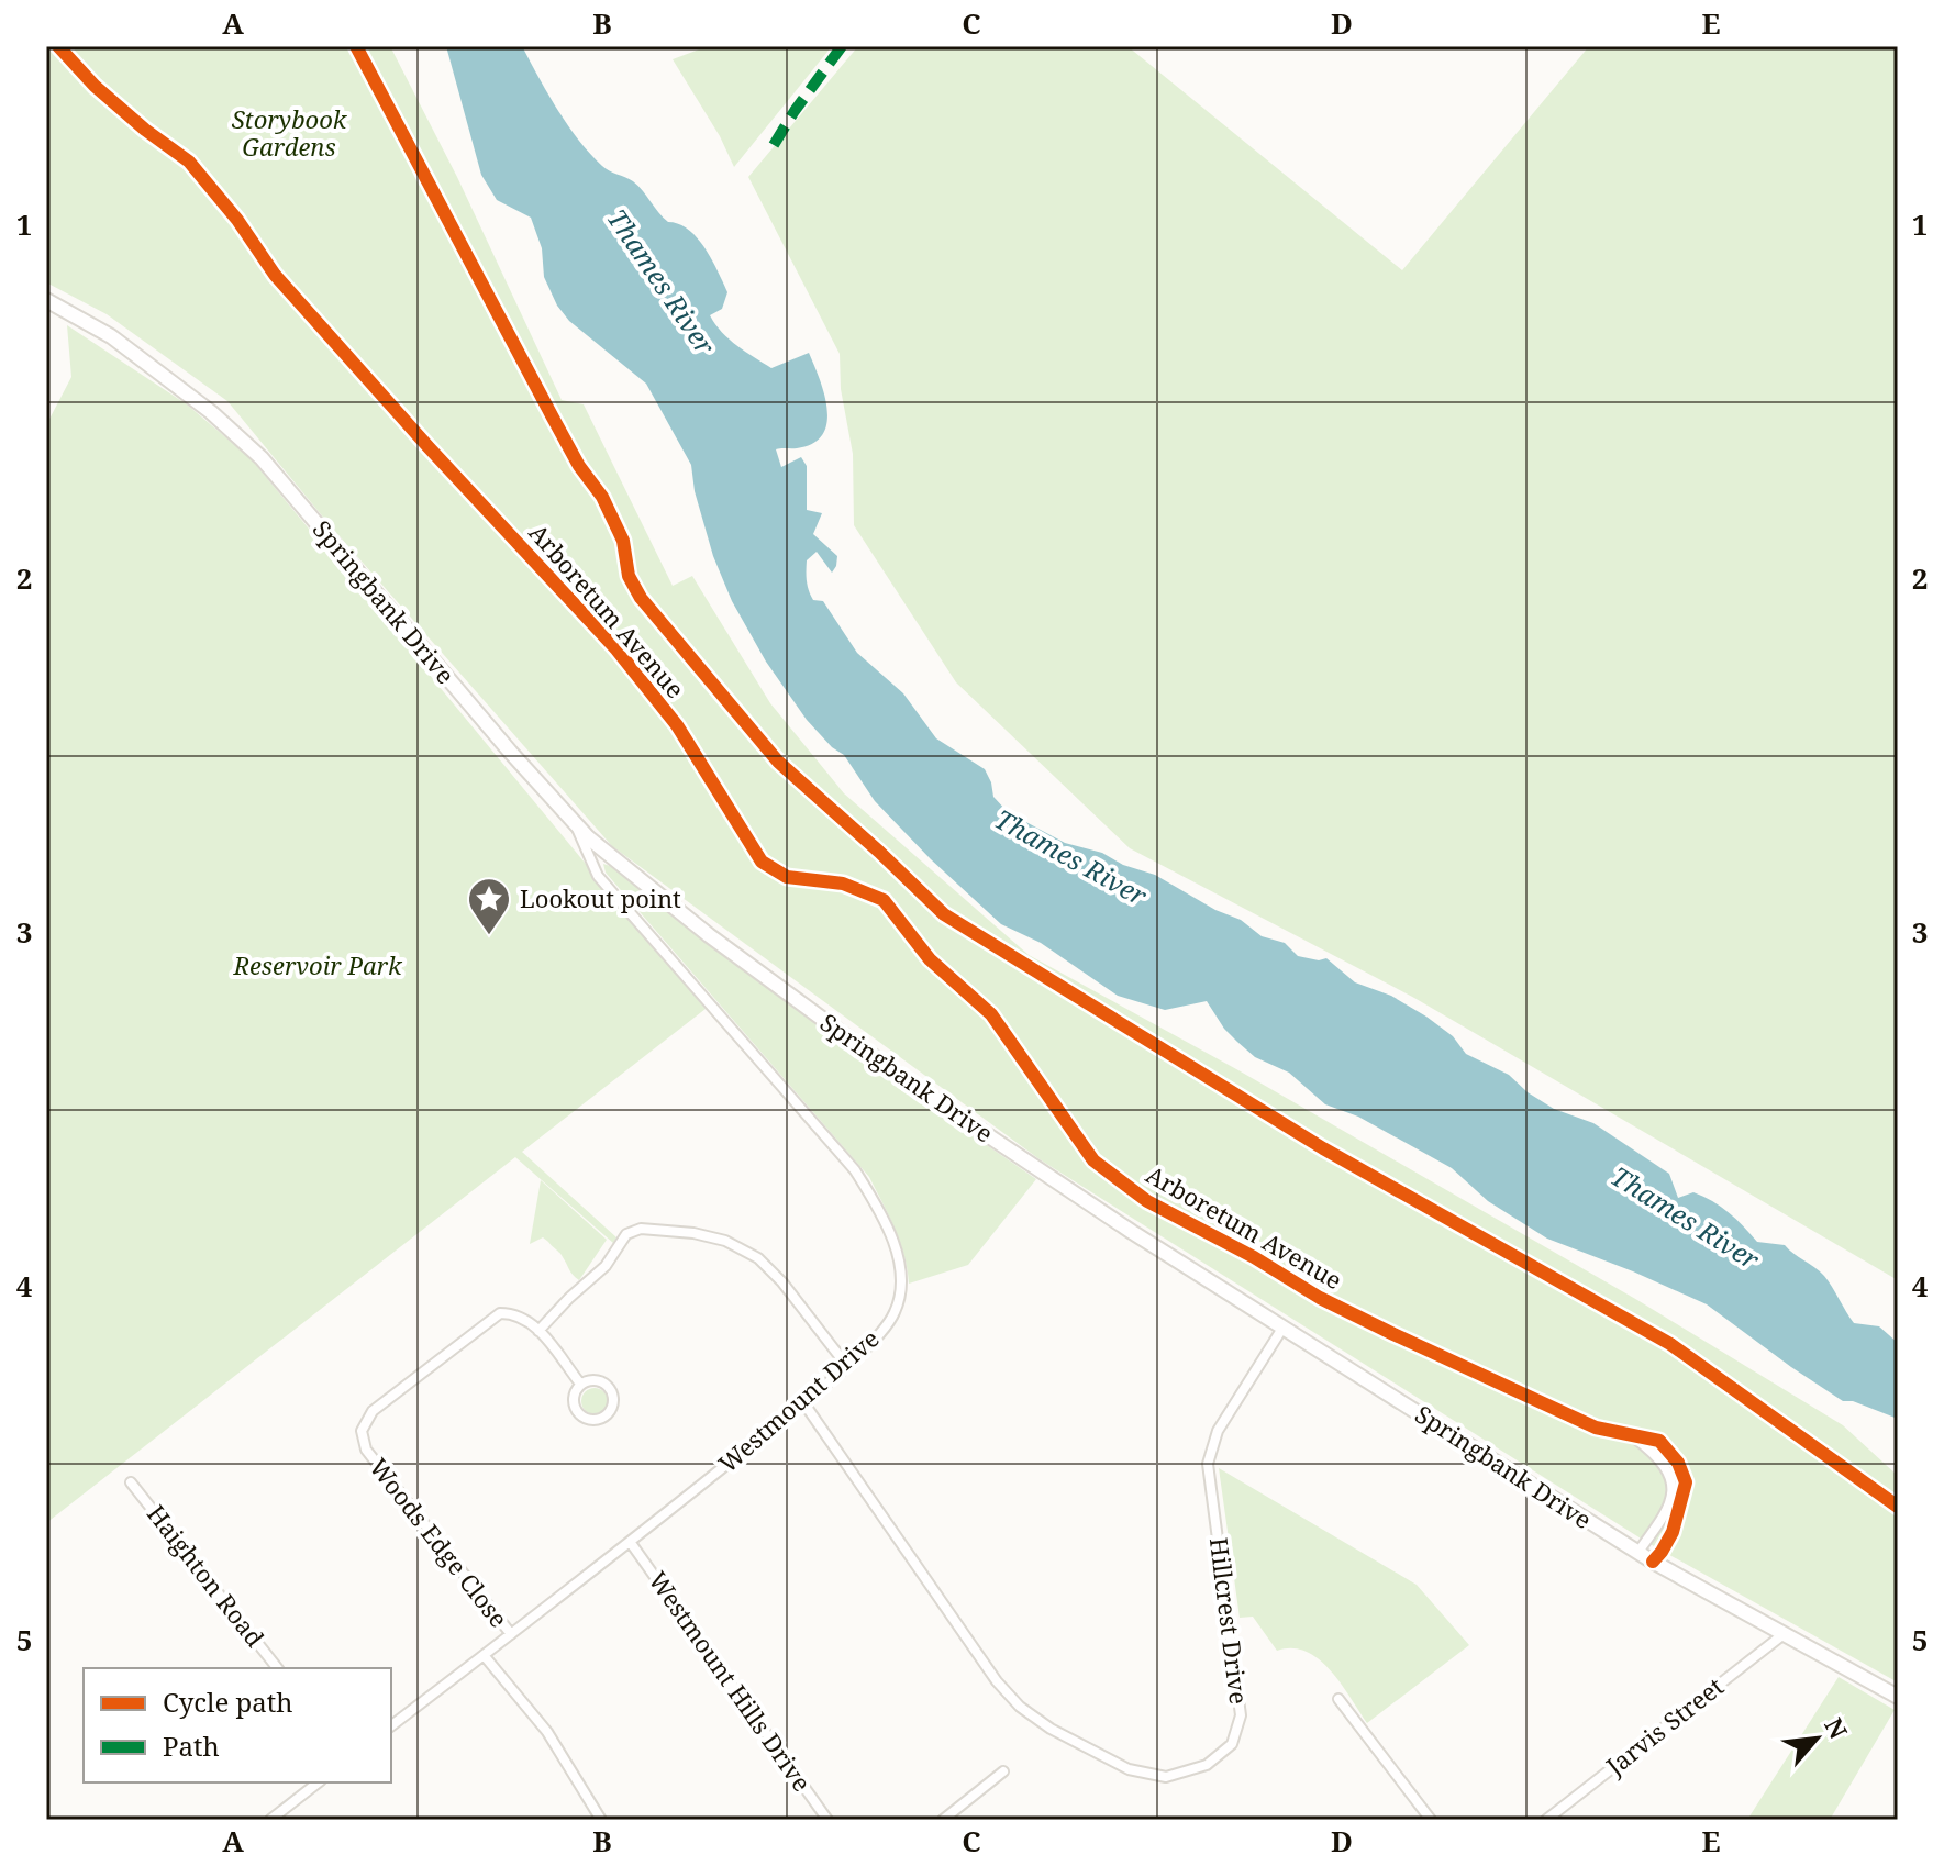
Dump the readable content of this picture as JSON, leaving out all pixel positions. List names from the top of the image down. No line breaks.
{"streets":{"main road":["Springbank Drive"],"street":["Arboretum Avenue","Westmount Drive","Woods Edge Close","Haighton Road","Hillcrest Drive","Westmount Hills Drive","Jarvis Street"]},"crossings":[["Springbank Drive","Arboretum Avenue"],["Springbank Drive","Westmount Drive"],["Springbank Drive","Hillcrest Drive"],["Springbank Drive","Jarvis Street"],["Westmount Drive","Woods Edge Close"],["Westmount Drive","Hillcrest Drive"],["Westmount Drive","Westmount Hills Drive"]],"water":["Thames River"],"parks":["Storybook Gardens","Reservoir Park"],"places":{"place":["Lookout point"]},"legend":["Cycle path","Path"],"north":"top right","grid":{"columns":["A","B","C","D","E"],"rows":["1","2","3","4","5"]}}
